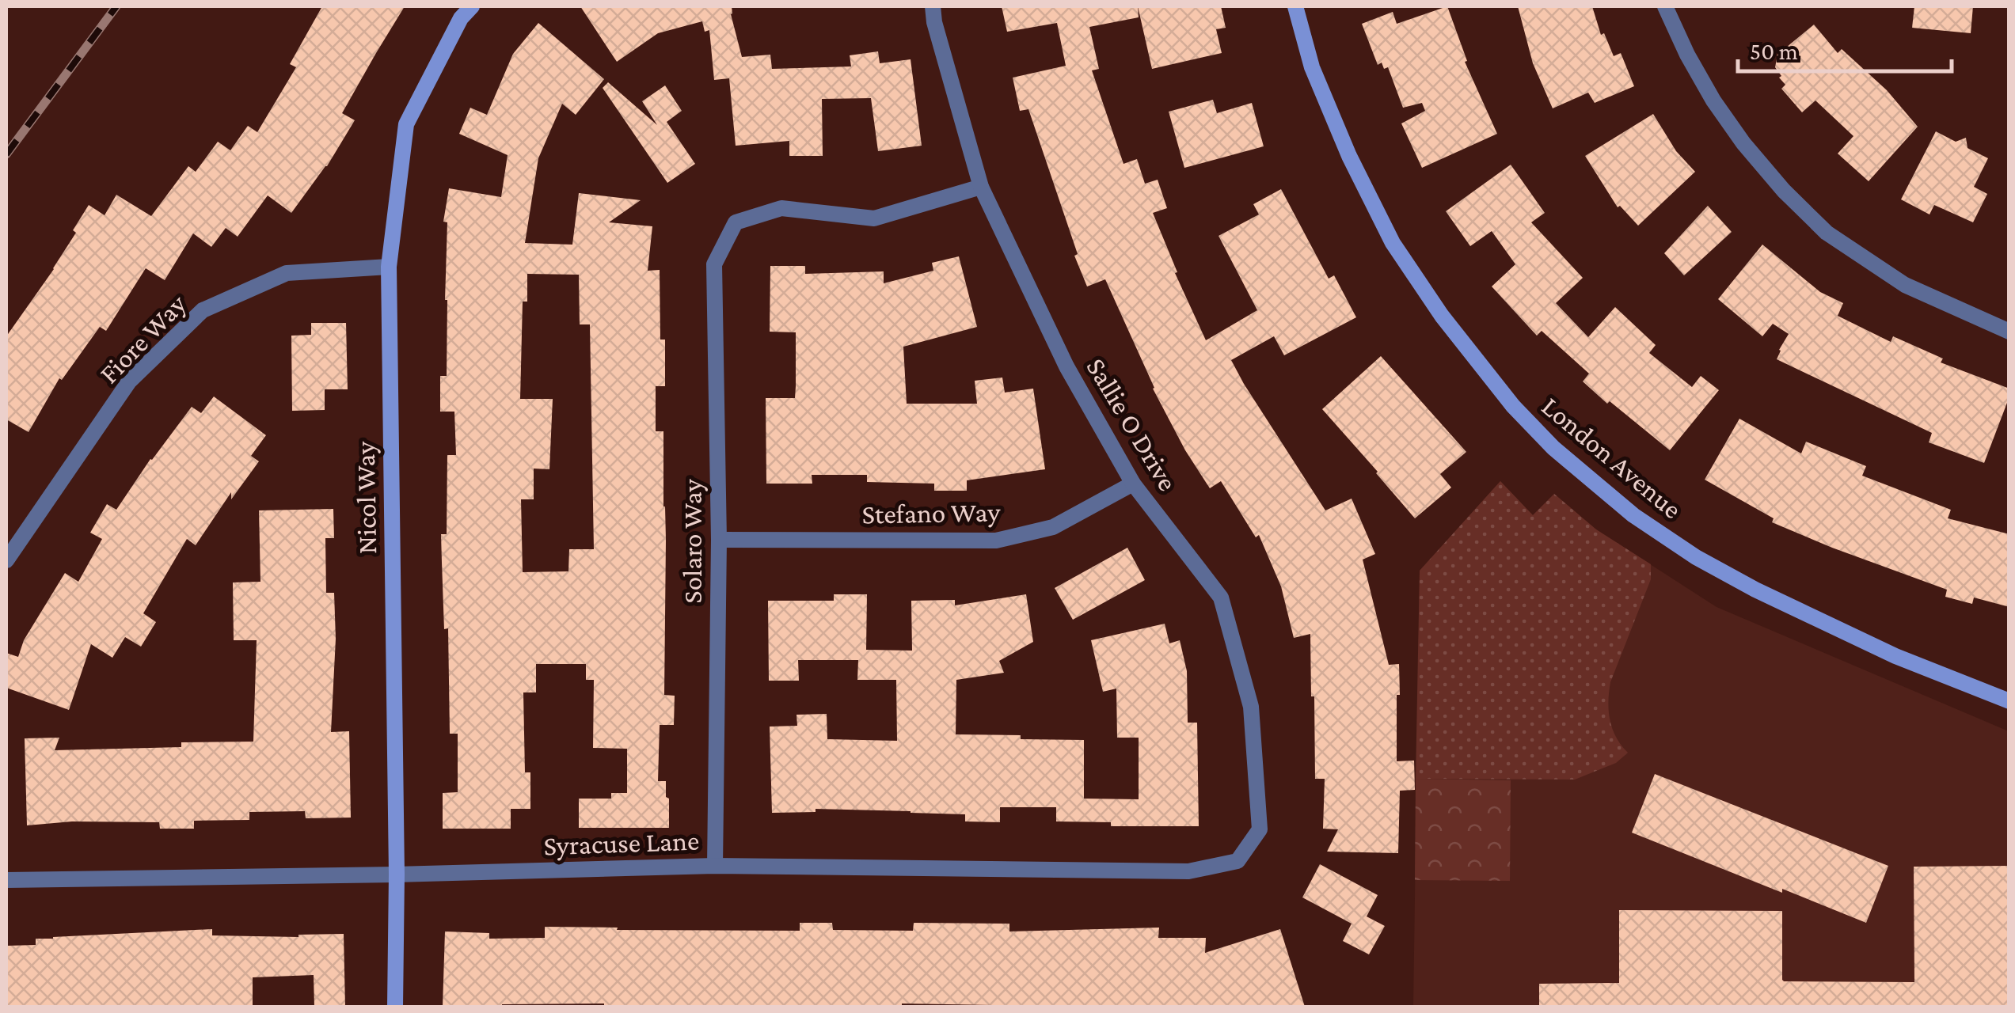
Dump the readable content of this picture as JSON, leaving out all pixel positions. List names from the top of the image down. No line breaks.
{"streets":{"street":["Fiore Way","Sallie O Drive","London Avenue","Nicol Way","Stefano Way","Solaro Way","Syracuse Lane"]},"crossings":[["Fiore Way","Nicol Way"],["Sallie O Drive","Stefano Way"],["Sallie O Drive","Solaro Way"],["Sallie O Drive","Syracuse Lane"],["Nicol Way","Syracuse Lane"],["Stefano Way","Solaro Way"],["Solaro Way","Syracuse Lane"]],"scale_bar":"50 m"}
